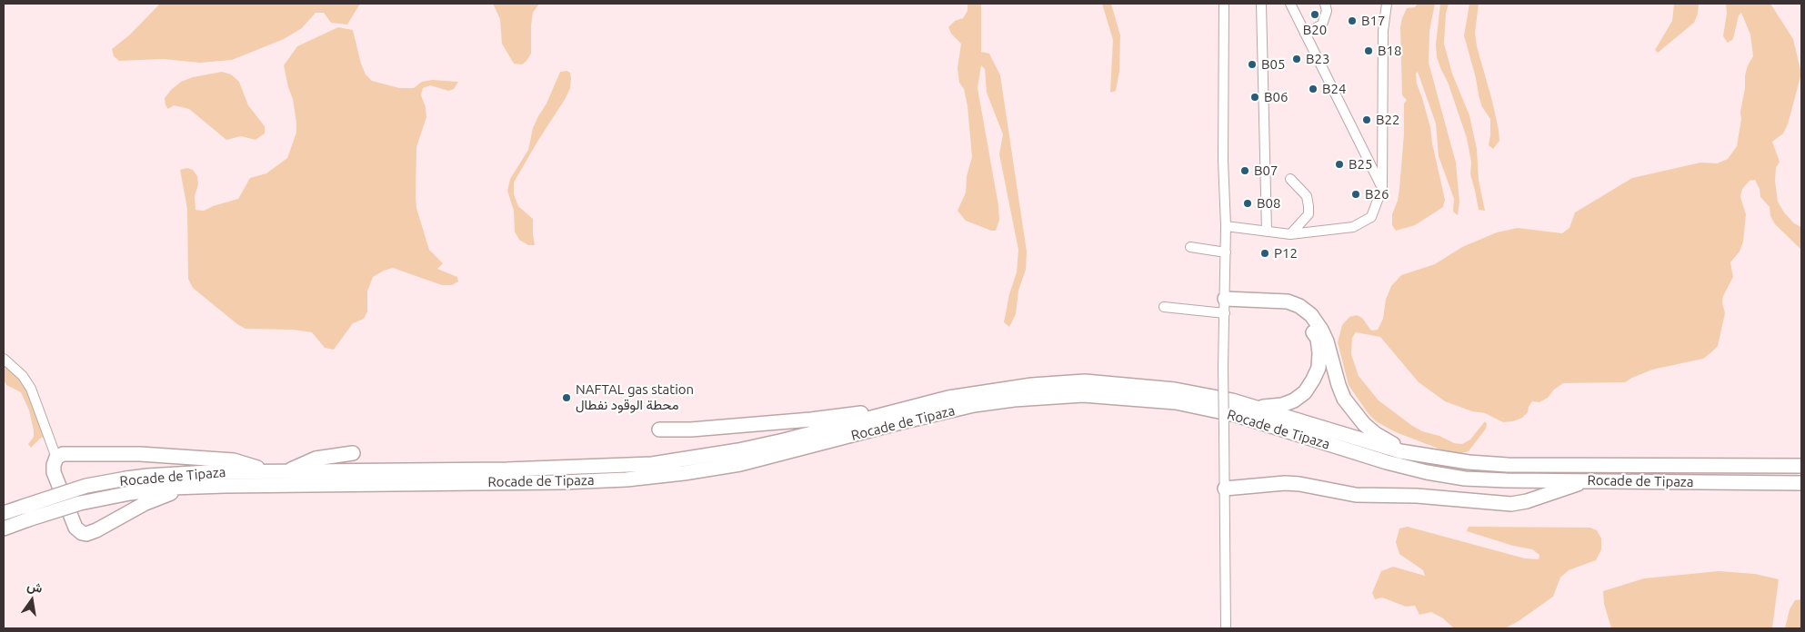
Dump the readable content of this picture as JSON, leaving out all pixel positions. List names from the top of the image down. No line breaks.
{"streets":{"highway":["Rocade de Tipaza"]},"places":["B20","B17","B18","B23","B05","B24","B06","B22","B25","B07","B26","B08","P12","NAFTAL gas station محطة الوقود نفطال"],"north":"top"}
